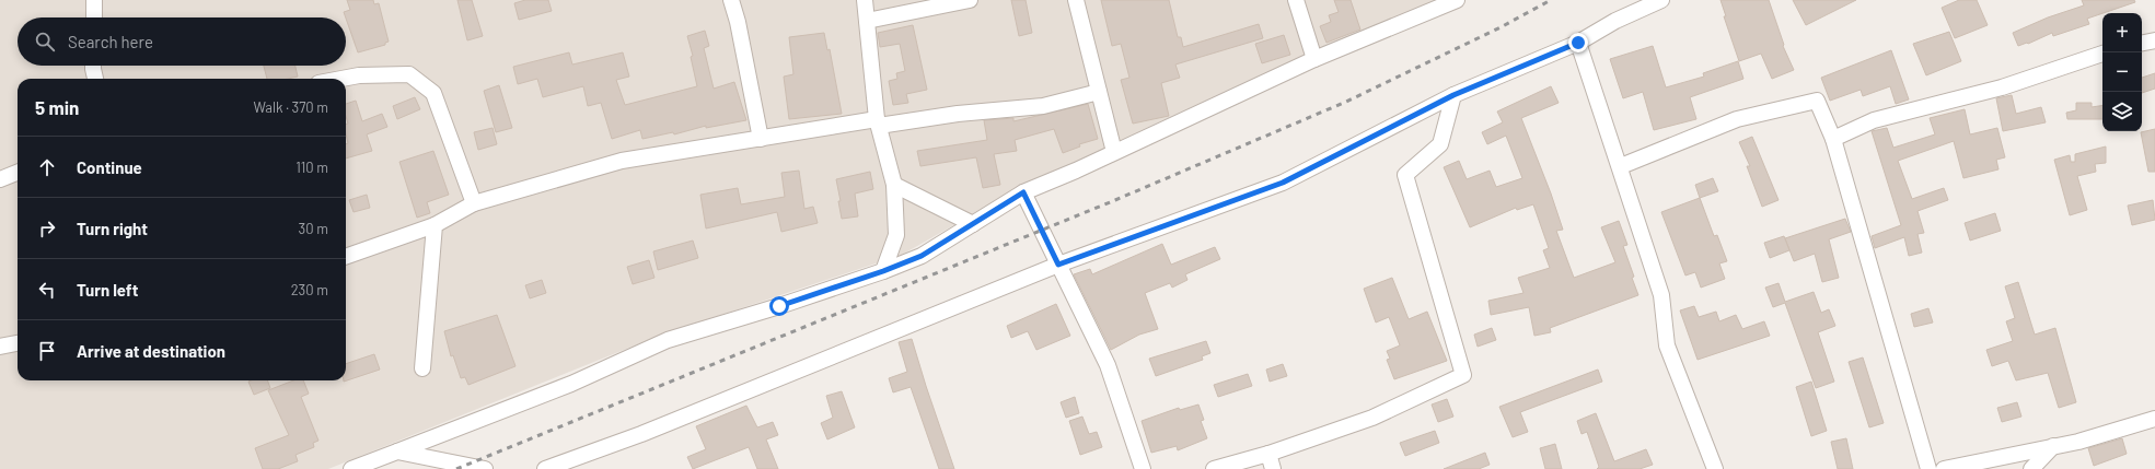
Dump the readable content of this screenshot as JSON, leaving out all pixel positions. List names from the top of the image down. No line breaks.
{"page":{"map_buttons":["+","−"],"search":"Search here","heading":["5 min","Walk · 370 m"],"list":[["Continue","110 m"],["Turn right","30 m"],["Turn left","230 m"],"Arrive at destination"]}}
